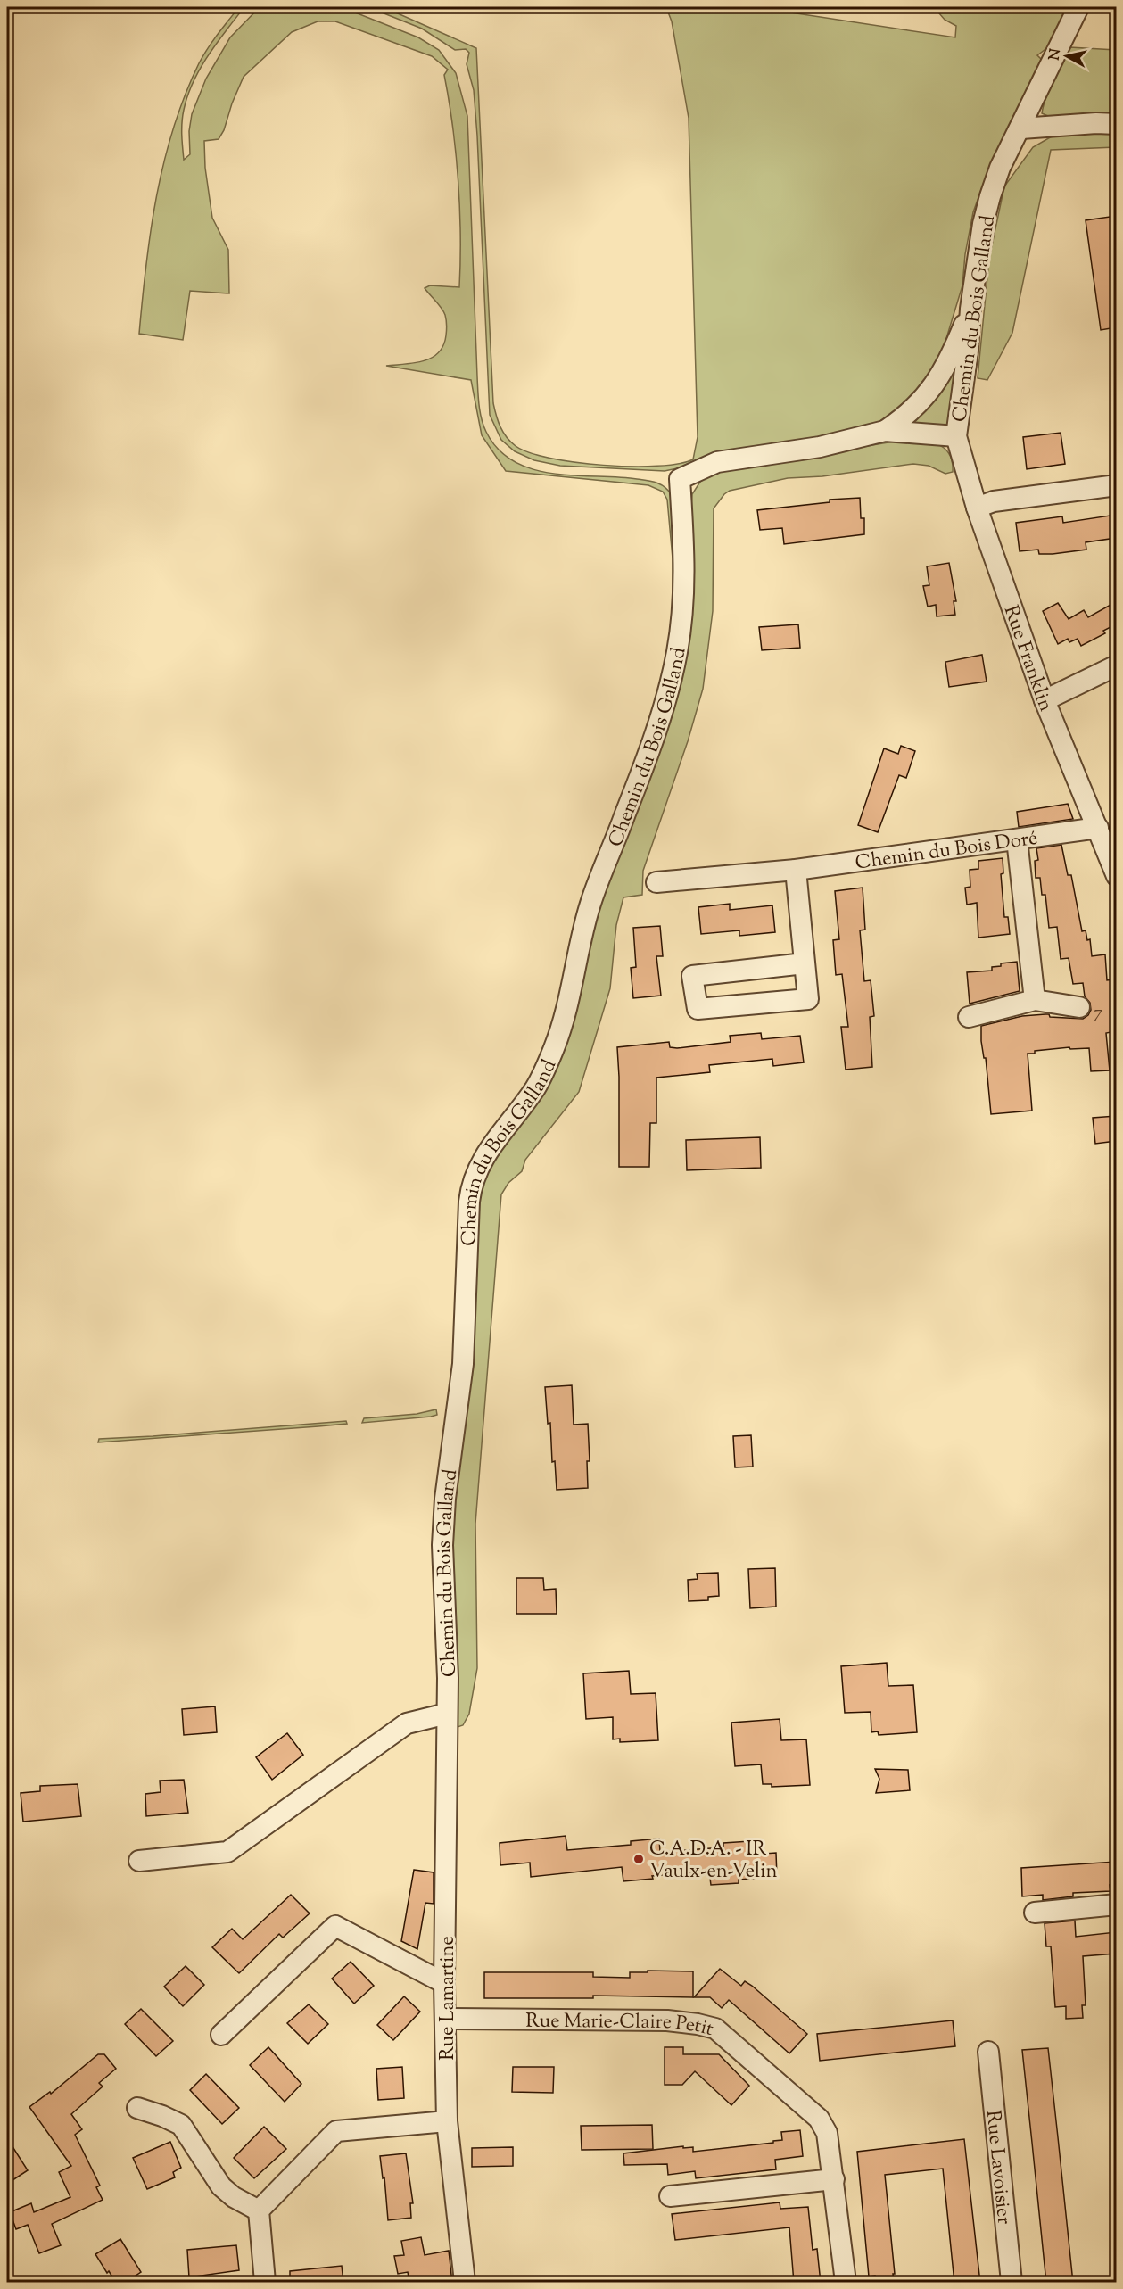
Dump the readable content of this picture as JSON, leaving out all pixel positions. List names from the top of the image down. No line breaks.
{"streets":{"street":["Chemin du Bois Galland","Rue Franklin","Chemin du Bois Doré","Rue Lamartine","Rue Marie-Claire Petit","Rue Lavoisier"]},"crossings":[["Chemin du Bois Galland","Rue Franklin"],["Chemin du Bois Galland","Rue Lamartine"],["Rue Franklin","Chemin du Bois Doré"],["Rue Lamartine","Rue Marie-Claire Petit"]],"places":["C.A.D.A. - IR Vaulx-en-Velin"],"house_numbers":["7"],"north":"left"}
